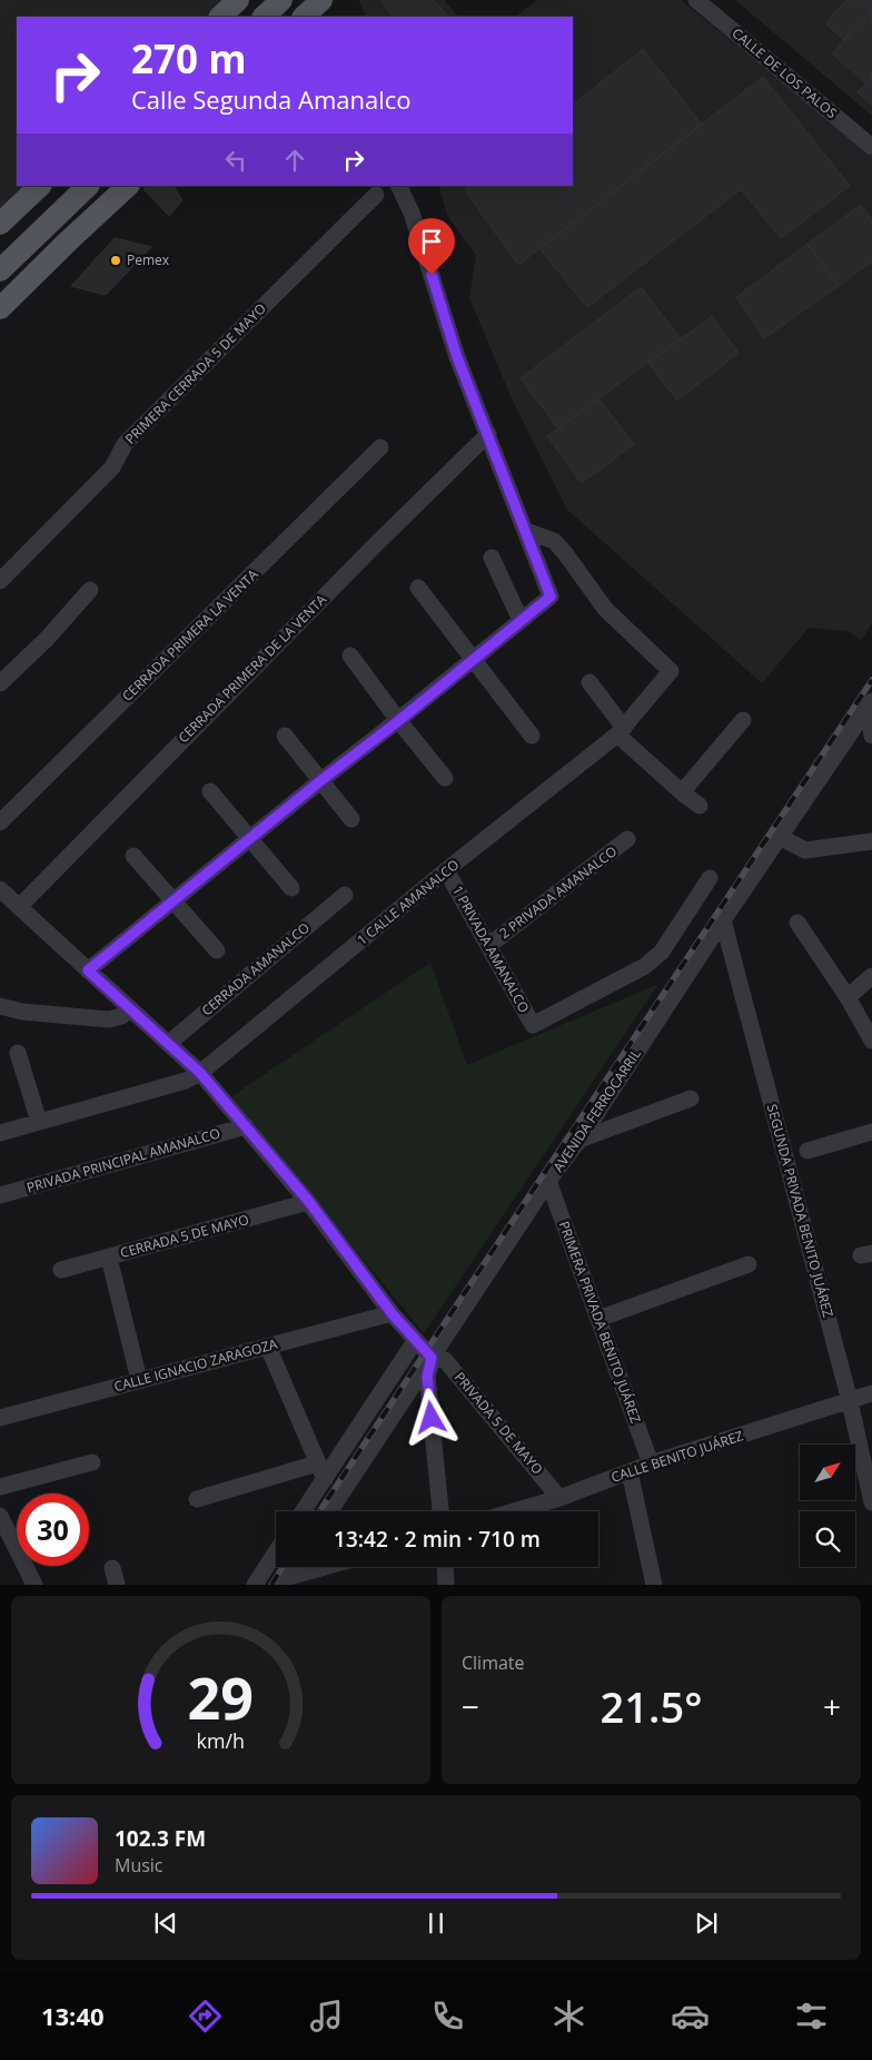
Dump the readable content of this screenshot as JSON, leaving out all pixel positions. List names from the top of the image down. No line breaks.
{"streets":{"street":["CALLE DE LOS PALOS","PRIMERA CERRADA 5 DE MAYO","CERRADA PRIMERA LA VENTA","CERRADA PRIMERA DE LA VENTA","2 PRIVADA AMANALCO","1 CALLE AMANALCO","1 PRIVADA AMANALCO","CERRADA AMANALCO","AVENIDA FERROCARRIL","PRIVADA PRINCIPAL AMANALCO","SEGUNDA PRIVADA BENITO JUÁREZ","CERRADA 5 DE MAYO","PRIMERA PRIVADA BENITO JUÁREZ","CALLE IGNACIO ZARAGOZA","PRIVADA 5 DE MAYO","CALLE BENITO JUÁREZ"]},"crossings":[["CERRADA PRIMERA DE LA VENTA","PRIVADA 5 DE MAYO"],["2 PRIVADA AMANALCO","1 PRIVADA AMANALCO"],["1 CALLE AMANALCO","1 PRIVADA AMANALCO"],["1 CALLE AMANALCO","PRIVADA 5 DE MAYO"],["CERRADA AMANALCO","PRIVADA 5 DE MAYO"],["AVENIDA FERROCARRIL","SEGUNDA PRIVADA BENITO JUÁREZ"],["AVENIDA FERROCARRIL","PRIMERA PRIVADA BENITO JUÁREZ"],["AVENIDA FERROCARRIL","PRIVADA 5 DE MAYO"],["PRIVADA PRINCIPAL AMANALCO","PRIVADA 5 DE MAYO"],["SEGUNDA PRIVADA BENITO JUÁREZ","CALLE BENITO JUÁREZ"],["CERRADA 5 DE MAYO","PRIVADA 5 DE MAYO"],["PRIMERA PRIVADA BENITO JUÁREZ","CALLE BENITO JUÁREZ"],["CALLE IGNACIO ZARAGOZA","PRIVADA 5 DE MAYO"],["PRIVADA 5 DE MAYO","CALLE BENITO JUÁREZ"]],"places":["Pemex"],"north":"top right","page":{"turn":["270 m","Calle Segunda Amanalco"],"limit":"30","trip":"13:42 · 2 min · 710 m","tile":"Climate","heat":["−","21.5°","+"],"song":["102.3 FM","Music"],"tabs":"13:40","gauge":["29","km/h"]}}
